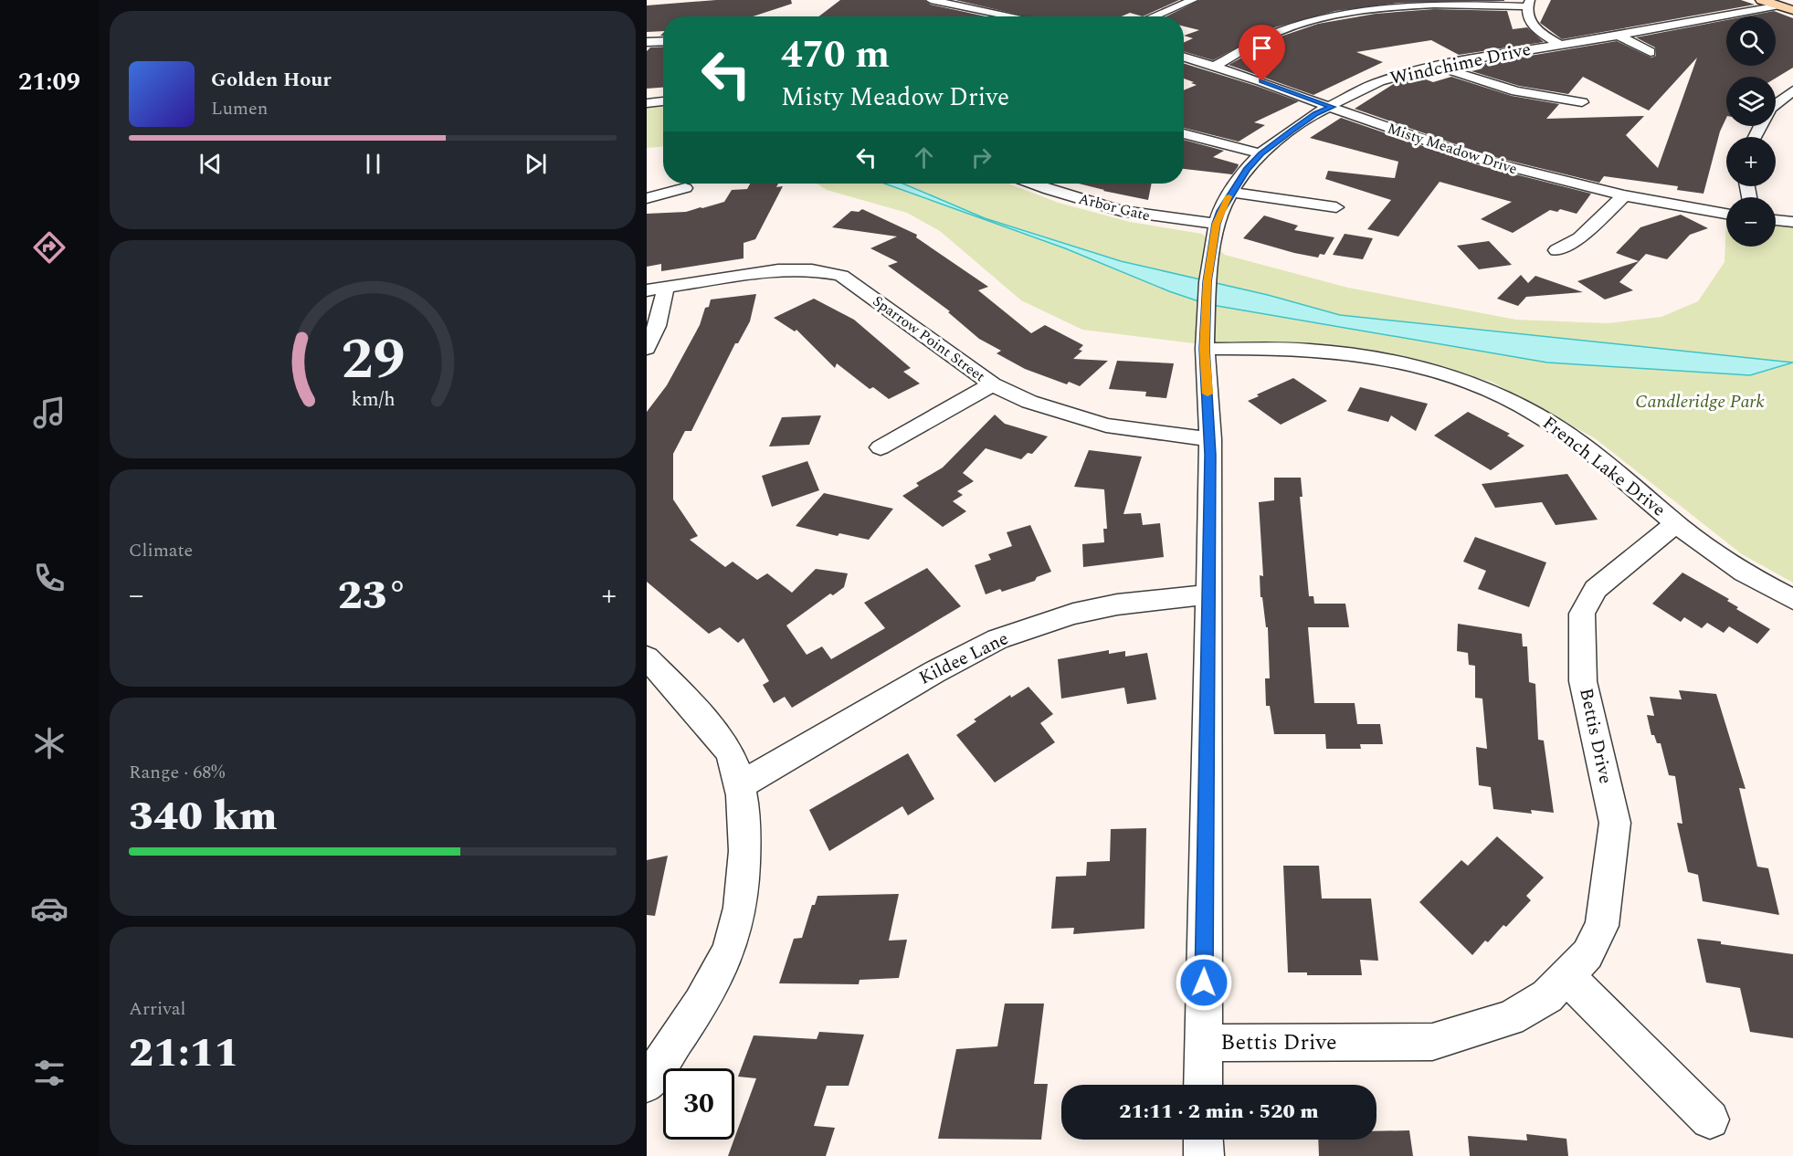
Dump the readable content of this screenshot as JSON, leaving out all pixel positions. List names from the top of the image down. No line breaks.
{"streets":{"street":["Windchime Drive","Misty Meadow Drive","Arbor Gate","Sparrow Point Street","French Lake Drive","Kildee Lane","Bettis Drive"]},"crossings":[["Windchime Drive","Misty Meadow Drive"],["Windchime Drive","Arbor Gate"],["Windchime Drive","Sparrow Point Street"],["Windchime Drive","French Lake Drive"],["Windchime Drive","Kildee Lane"],["Windchime Drive","Bettis Drive"],["French Lake Drive","Bettis Drive"]],"parks":["Candleridge Park"],"page":{"tabs":"21:09","map_buttons":["+","−"],"turn":["470 m","Misty Meadow Drive"],"song":["Golden Hour","Lumen"],"tile":["Climate",["Range · 68%","340 km"],["Arrival","21:11"]],"heat":["−","23°","+"],"limit":"30","trip":"21:11 · 2 min · 520 m","gauge":["29","km/h"]}}
